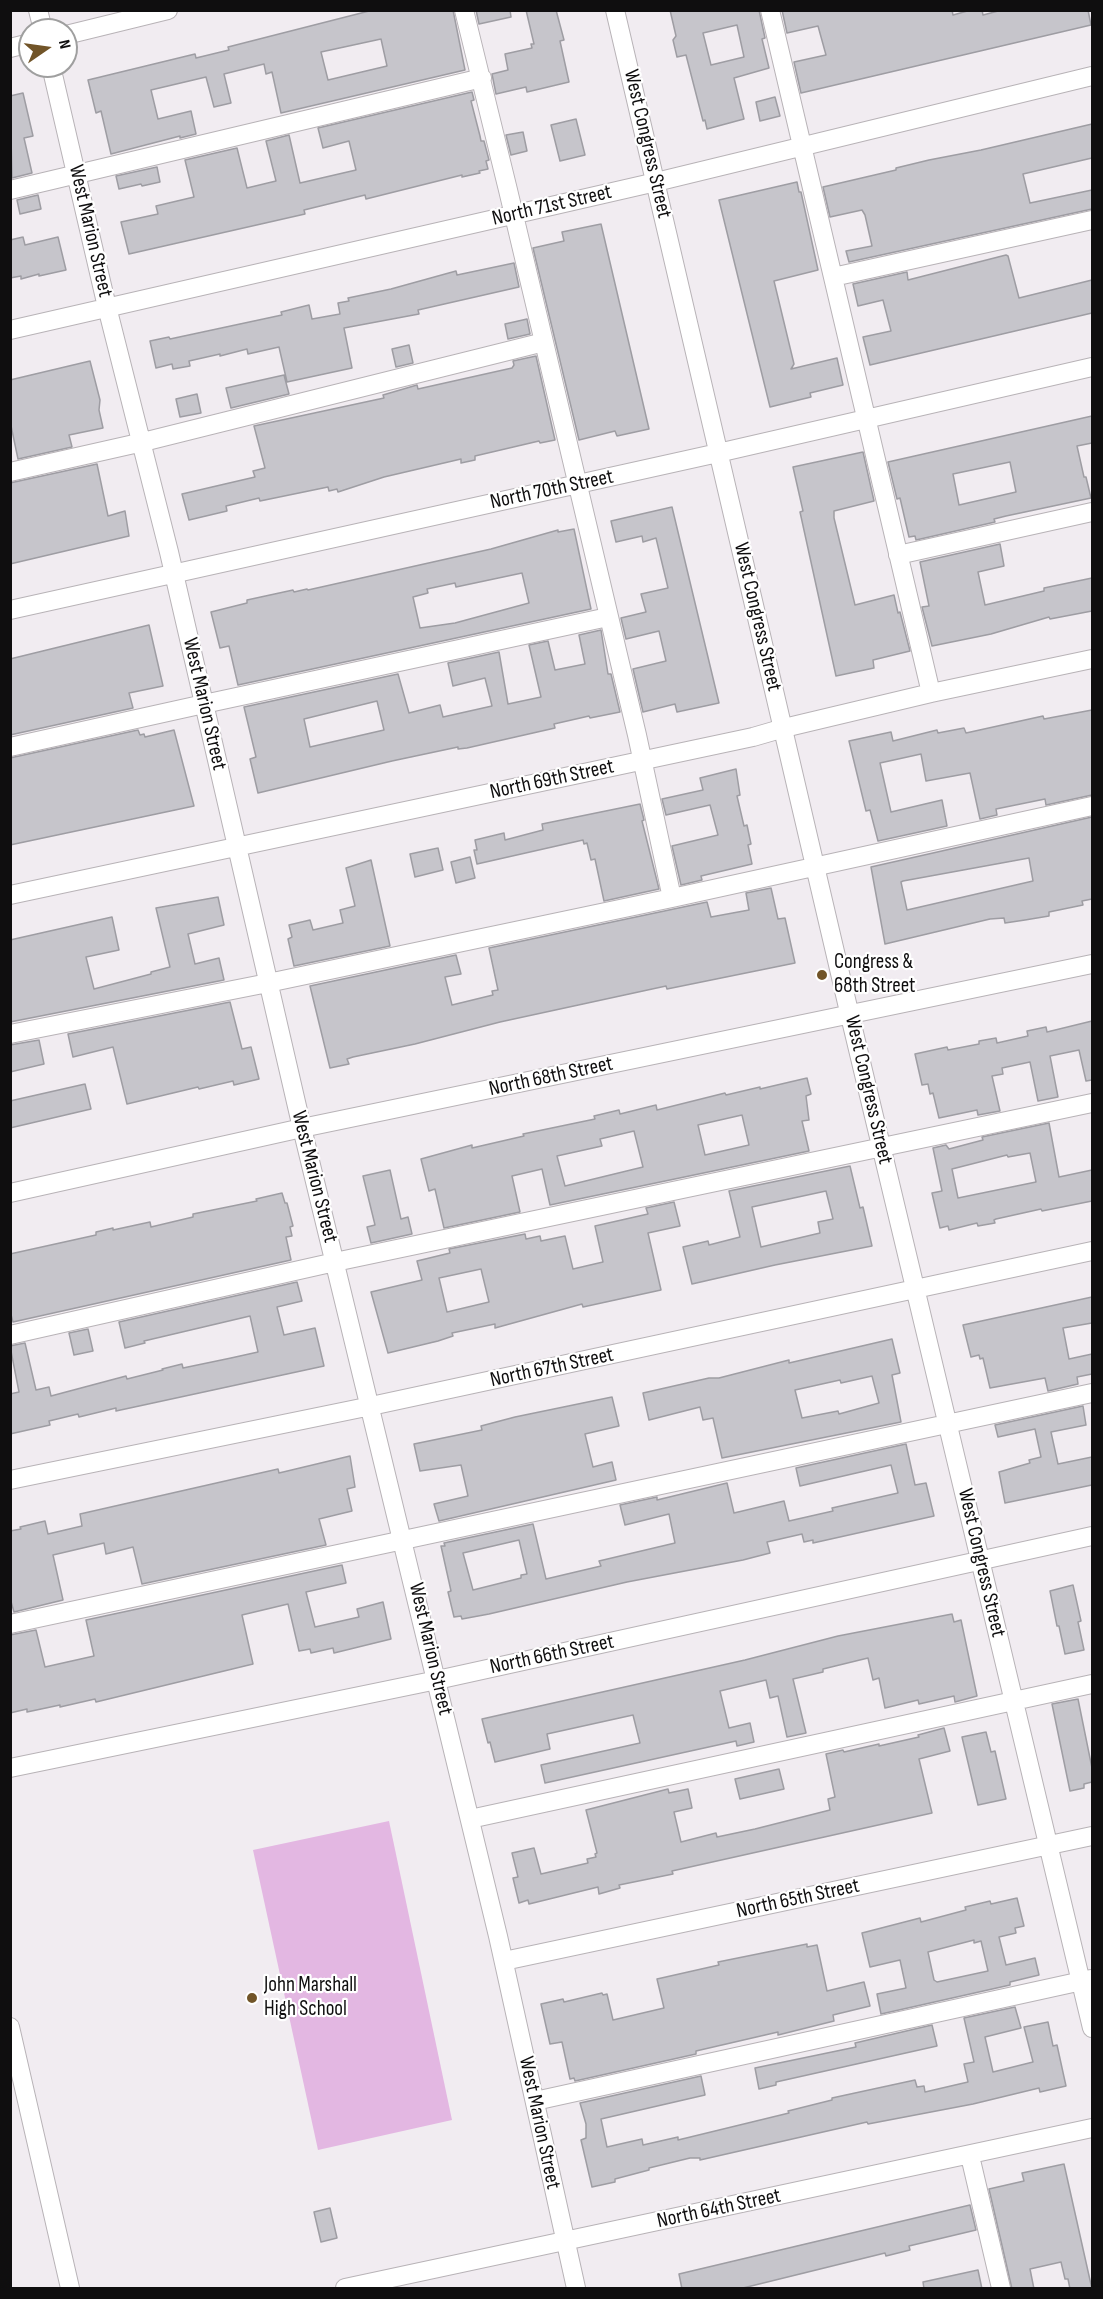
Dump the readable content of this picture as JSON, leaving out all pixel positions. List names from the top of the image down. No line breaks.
{"streets":{"street":["West Congress Street","North 71st Street","West Marion Street","North 70th Street","North 69th Street","North 68th Street","North 67th Street","North 66th Street","North 65th Street","North 64th Street"]},"crossings":[["West Congress Street","North 71st Street"],["West Congress Street","North 70th Street"],["West Congress Street","North 69th Street"],["West Congress Street","North 68th Street"],["West Congress Street","North 67th Street"],["West Congress Street","North 66th Street"],["West Congress Street","North 65th Street"],["North 71st Street","West Marion Street"],["West Marion Street","North 70th Street"],["West Marion Street","North 69th Street"],["West Marion Street","North 68th Street"],["West Marion Street","North 67th Street"],["West Marion Street","North 66th Street"],["West Marion Street","North 65th Street"],["West Marion Street","North 64th Street"]],"places":["Congress & 68th Street","John Marshall High School"],"north":"right"}
